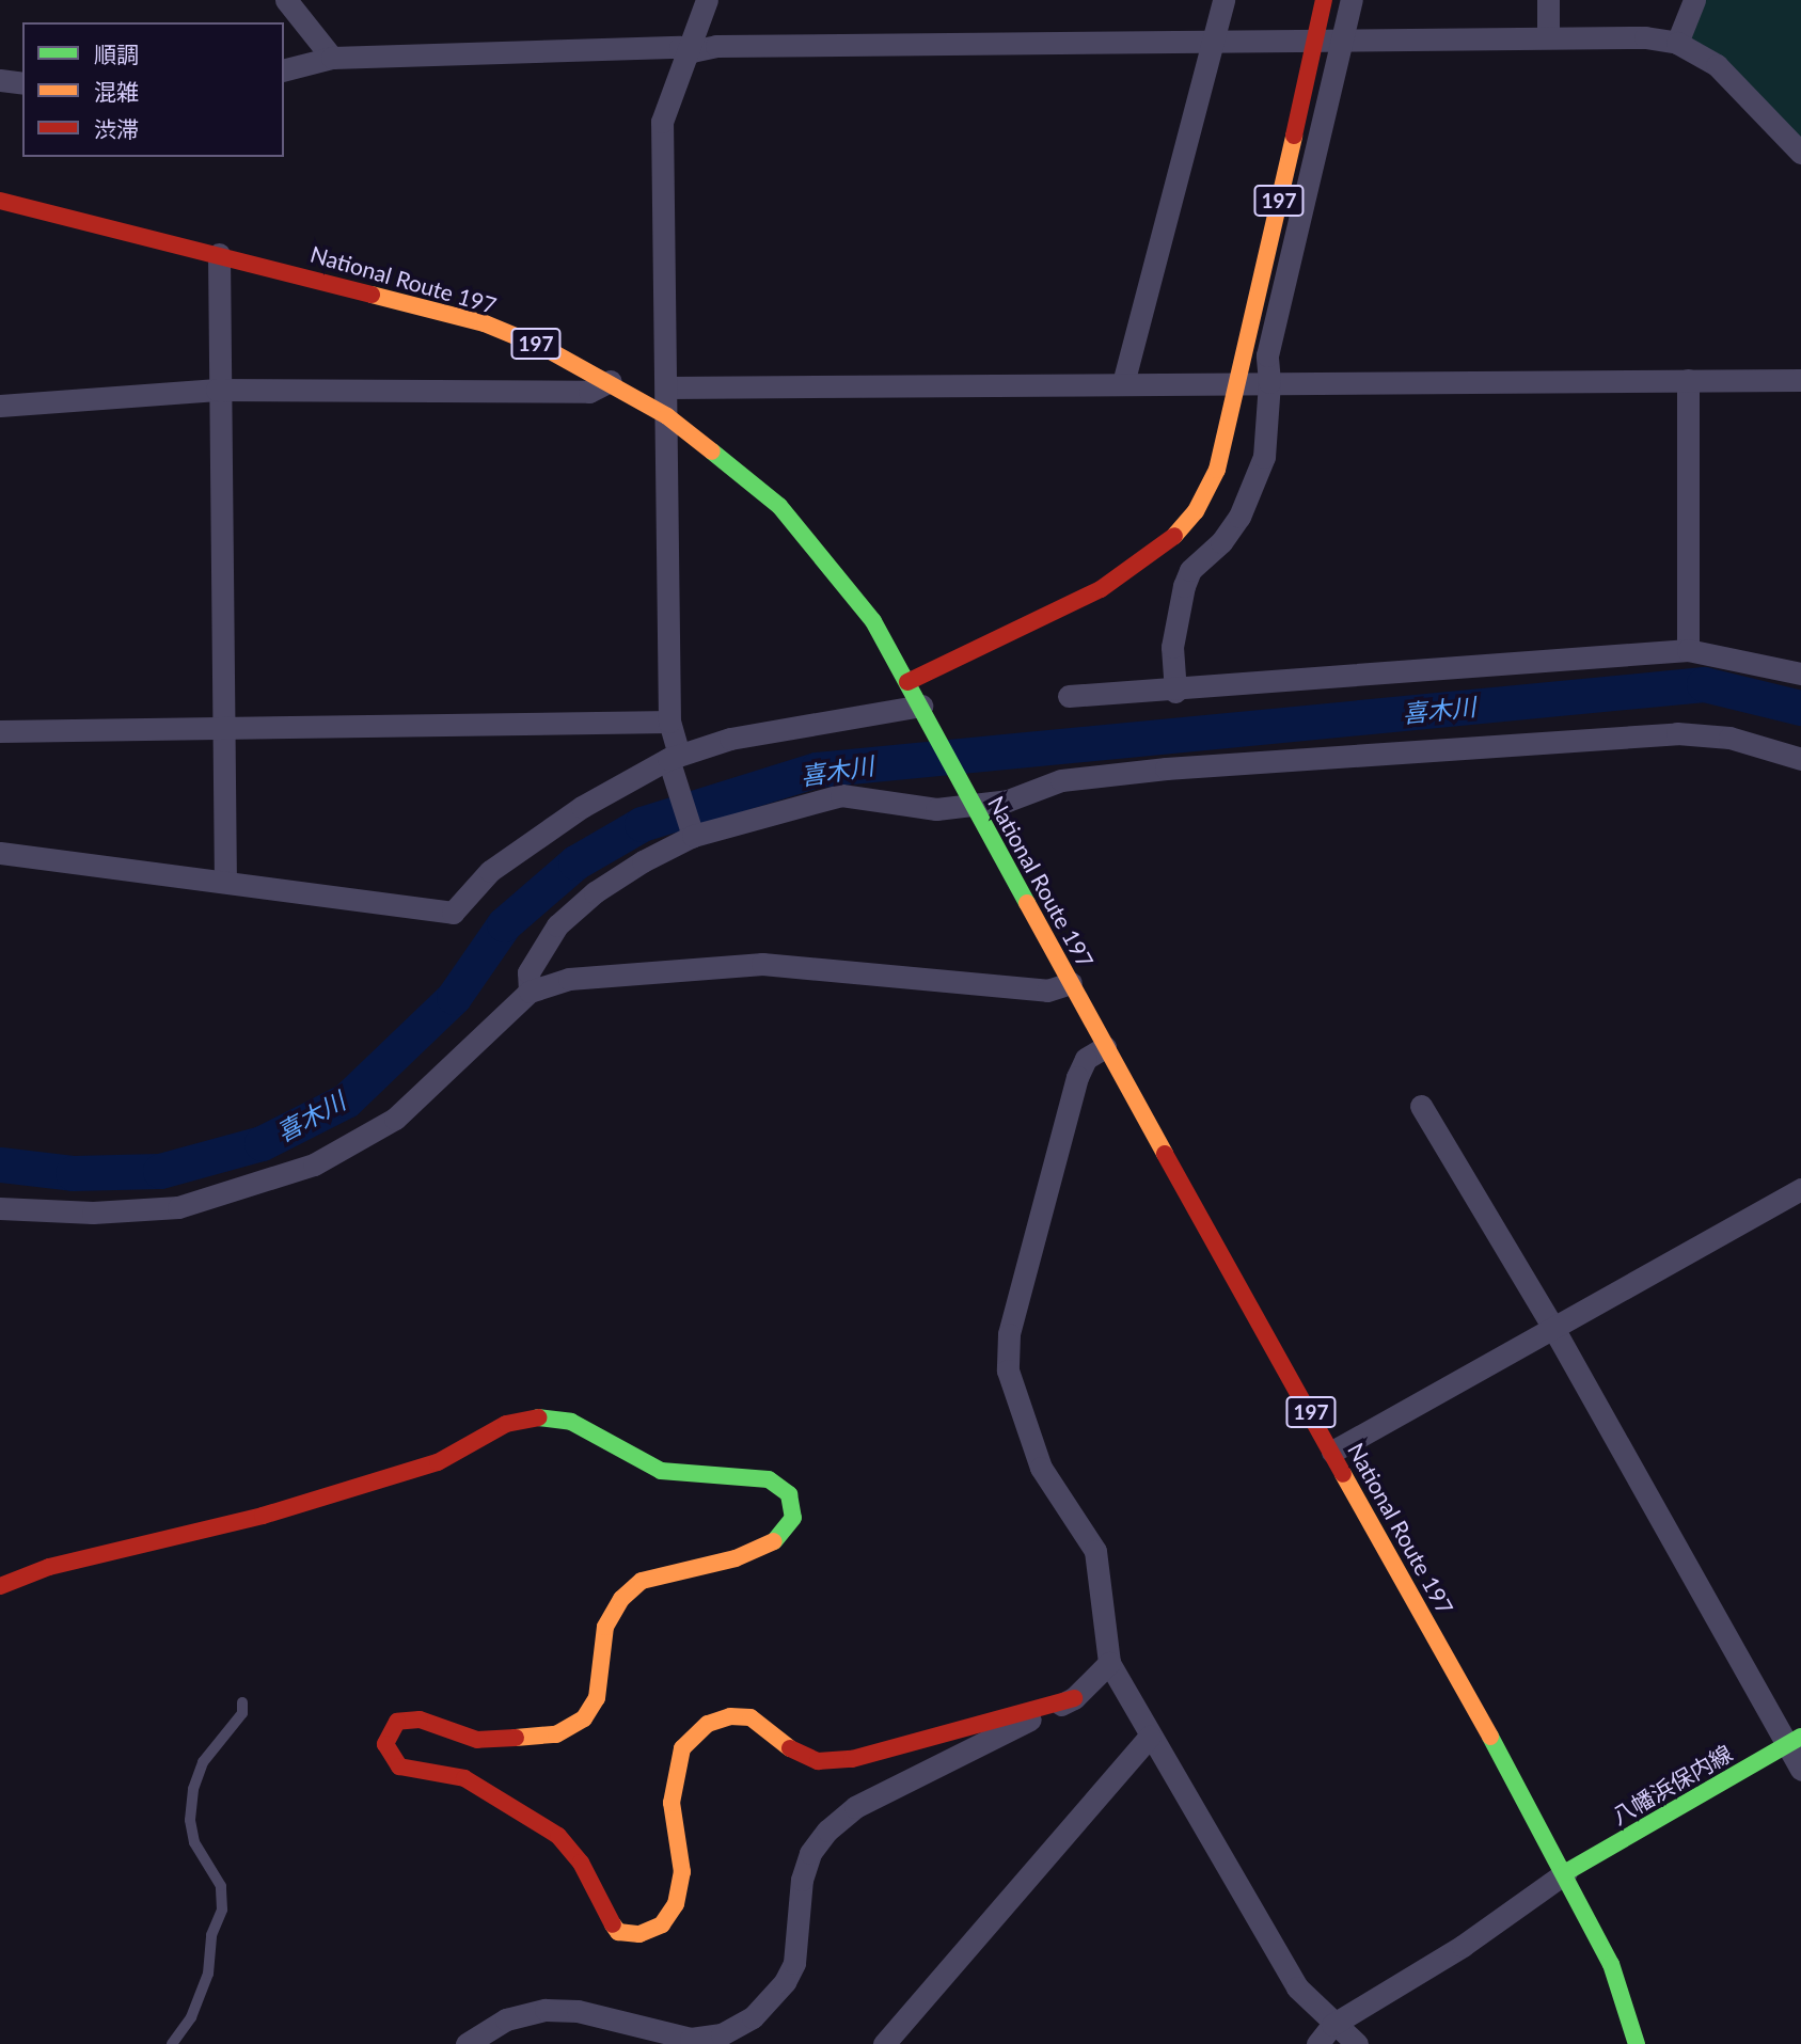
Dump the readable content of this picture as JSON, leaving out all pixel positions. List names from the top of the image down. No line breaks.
{"streets":{"main road":["197","National Route 197","八幡浜保内線"]},"crossings":[["197","National Route 197"],["National Route 197","八幡浜保内線"]],"water":["喜木川"],"legend":["順調","混雑","渋滞"]}
